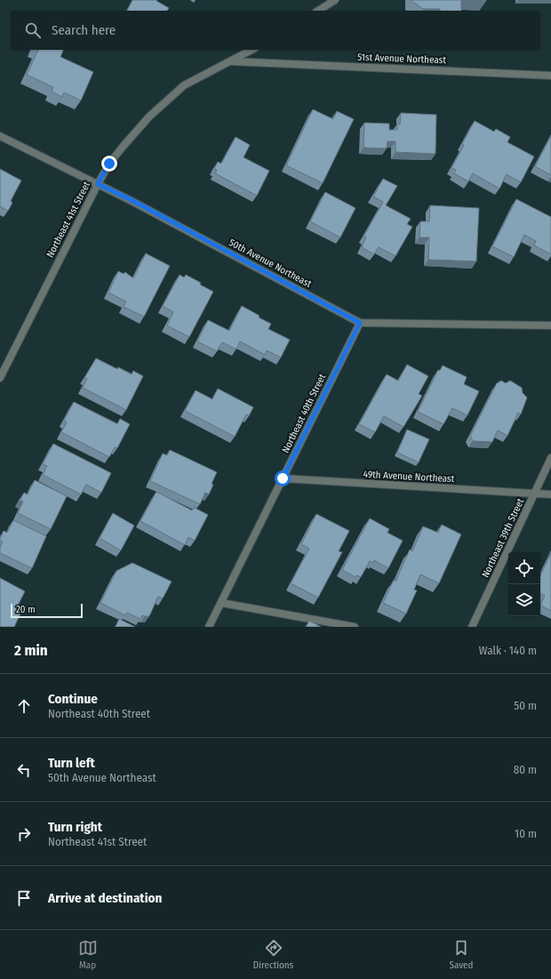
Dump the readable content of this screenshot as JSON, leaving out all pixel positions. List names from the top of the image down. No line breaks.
{"streets":{"street":["51st Avenue Northeast","Northeast 41st Street","50th Avenue Northeast","Northeast 40th Street","49th Avenue Northeast","Northeast 39th Street"]},"crossings":[["51st Avenue Northeast","Northeast 41st Street"],["Northeast 41st Street","50th Avenue Northeast"],["50th Avenue Northeast","Northeast 40th Street"],["Northeast 40th Street","49th Avenue Northeast"],["49th Avenue Northeast","Northeast 39th Street"]],"scale_bar":"20 m","page":{"search":"Search here","scale":"20 m","heading":["2 min","Walk · 140 m"],"list":[["Continue","Northeast 40th Street","50 m"],["Turn left","50th Avenue Northeast","80 m"],["Turn right","Northeast 41st Street","10 m"],"Arrive at destination"],"nav":["Map","Directions","Saved"]}}
